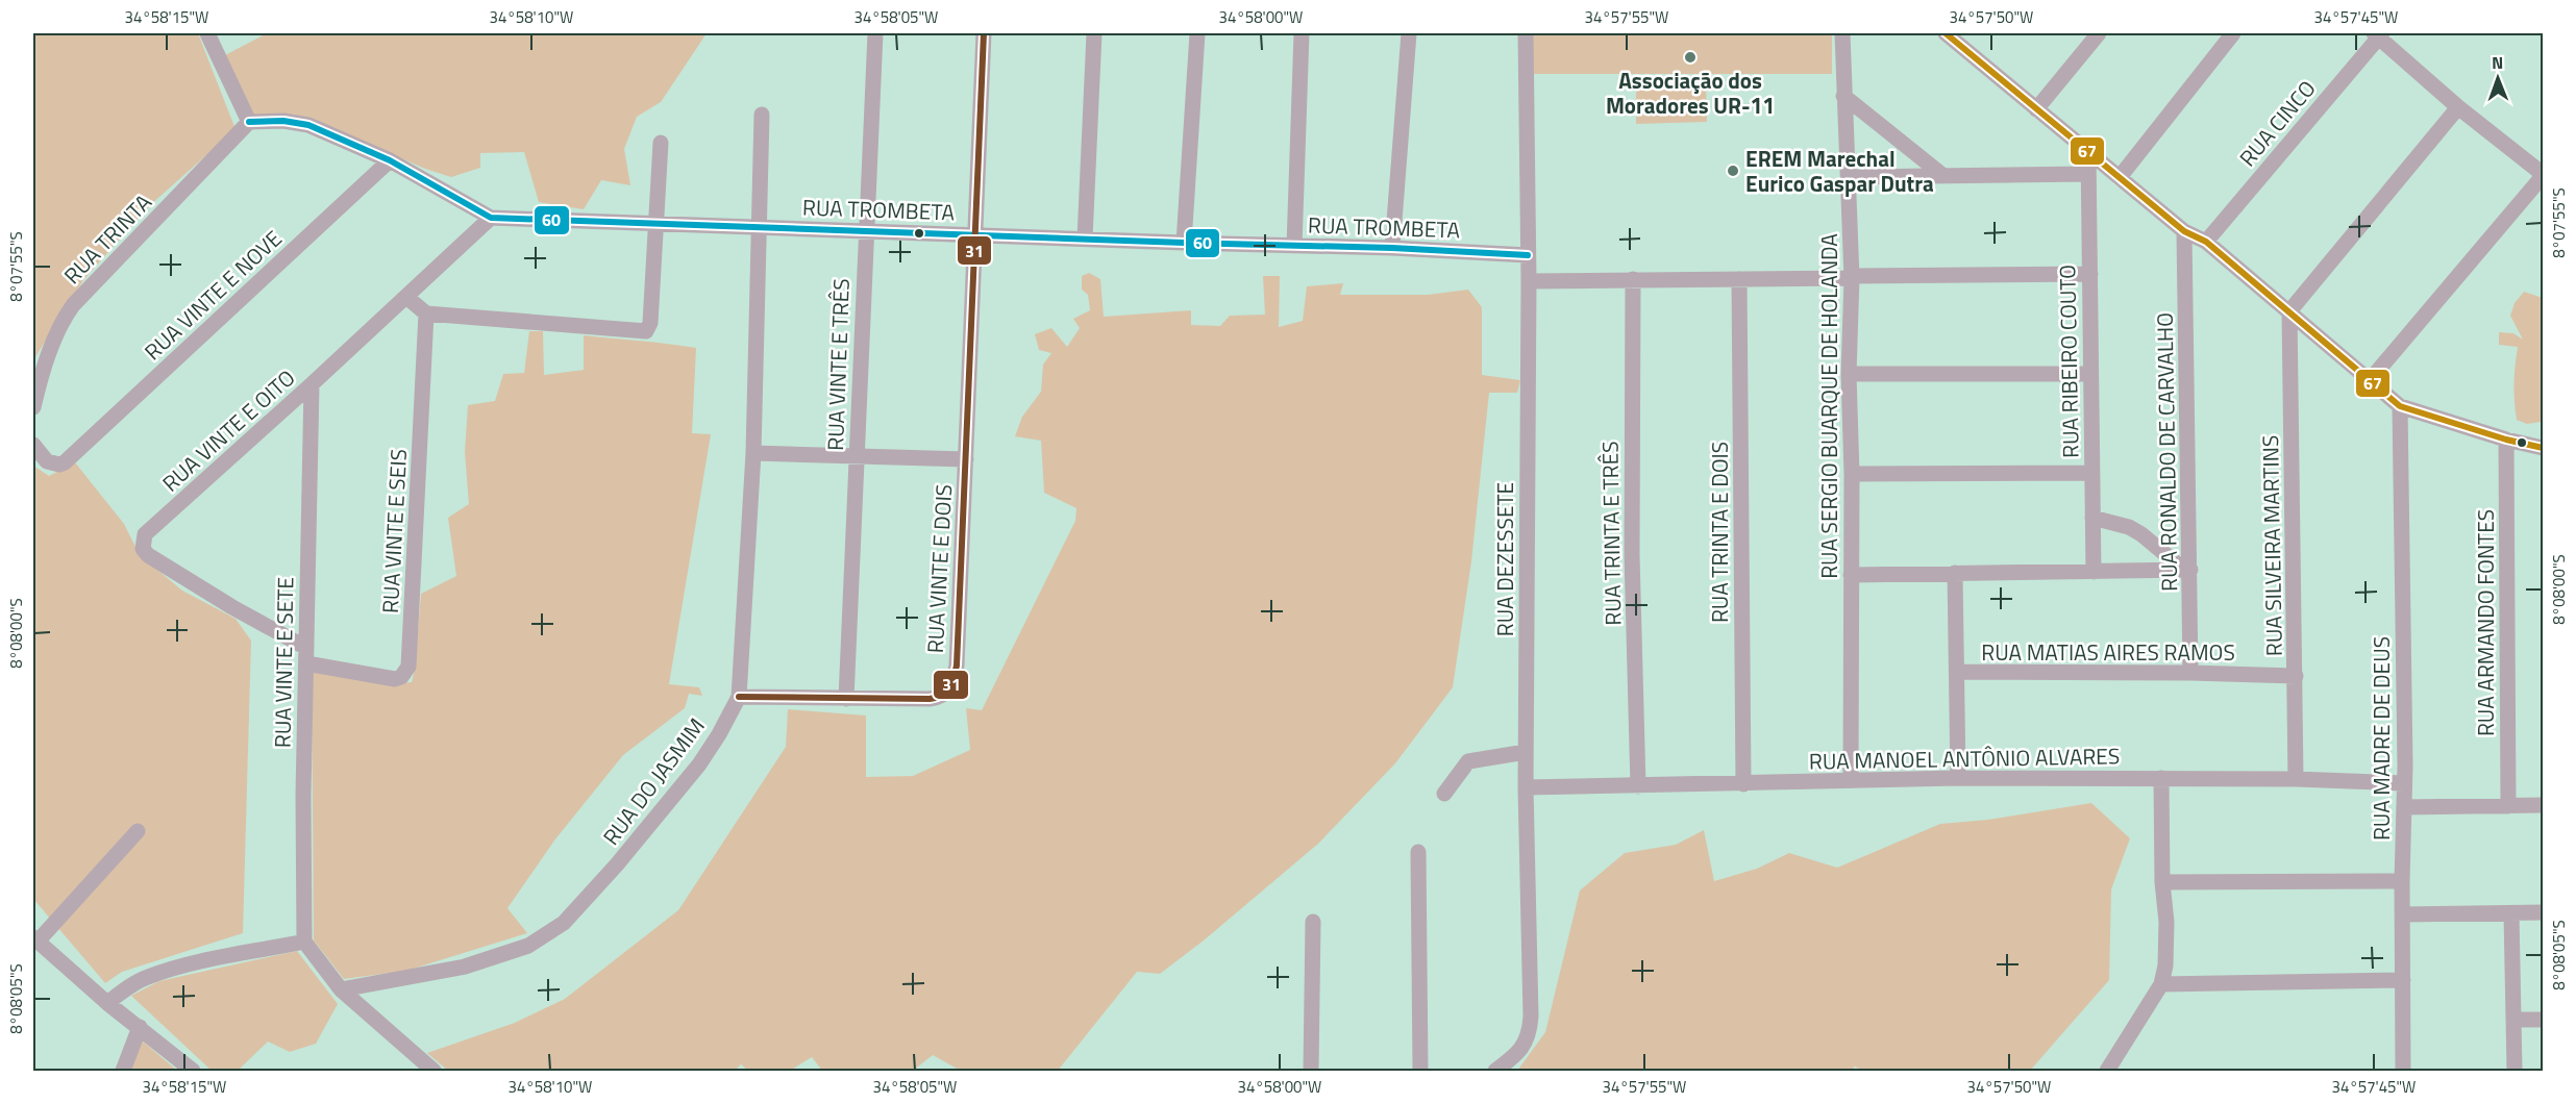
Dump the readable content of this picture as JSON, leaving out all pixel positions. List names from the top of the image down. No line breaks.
{"streets":{"street":["RUA CINCO","RUA TROMBETA","RUA TRINTA","RUA VINTE E NOVE","RUA RIBEIRO COUTO","RUA VINTE E TRÊS","RUA SERGIO BUARQUE DE HOLANDA","RUA VINTE E OITO","RUA RONALDO DE CARVALHO","RUA VINTE E SEIS","RUA TRINTA E DOIS","RUA TRINTA E TRÊS","RUA SILVEIRA MARTINS","RUA DEZESSETE","RUA VINTE E DOIS","RUA ARMANDO FONTES","RUA MATIAS AIRES RAMOS","RUA VINTE E SETE","RUA MADRE DE DEUS","RUA MANOEL ANTÔNIO ALVARES","RUA DO JASMIM"]},"crossings":[["RUA TROMBETA","RUA TRINTA"],["RUA TROMBETA","RUA VINTE E NOVE"],["RUA TROMBETA","RUA VINTE E TRÊS"],["RUA TROMBETA","RUA VINTE E OITO"],["RUA TROMBETA","RUA DEZESSETE"],["RUA TROMBETA","RUA VINTE E DOIS"],["RUA TROMBETA","RUA DO JASMIM"],["RUA VINTE E TRÊS","RUA VINTE E DOIS"],["RUA SERGIO BUARQUE DE HOLANDA","RUA MANOEL ANTÔNIO ALVARES"],["RUA VINTE E OITO","RUA VINTE E SEIS"],["RUA VINTE E OITO","RUA VINTE E SETE"],["RUA RONALDO DE CARVALHO","RUA MATIAS AIRES RAMOS"],["RUA VINTE E SEIS","RUA VINTE E SETE"],["RUA TRINTA E DOIS","RUA MANOEL ANTÔNIO ALVARES"],["RUA TRINTA E TRÊS","RUA MANOEL ANTÔNIO ALVARES"],["RUA SILVEIRA MARTINS","RUA MATIAS AIRES RAMOS"],["RUA SILVEIRA MARTINS","RUA MANOEL ANTÔNIO ALVARES"],["RUA DEZESSETE","RUA MANOEL ANTÔNIO ALVARES"],["RUA VINTE E DOIS","RUA DO JASMIM"],["RUA MADRE DE DEUS","RUA MANOEL ANTÔNIO ALVARES"]],"places":["Associação dos Moradores UR-11","EREM Marechal Eurico Gaspar Dutra"],"lines":["transit line 67","transit line 31","transit line 60"],"north":"top","coordinates":["34°58'15\"W","34°58'10\"W","34°58'05\"W","34°58'00\"W","34°57'55\"W","34°57'50\"W","34°57'45\"W","8°07'55\"S","8°08'00\"S","8°08'05\"S"]}
